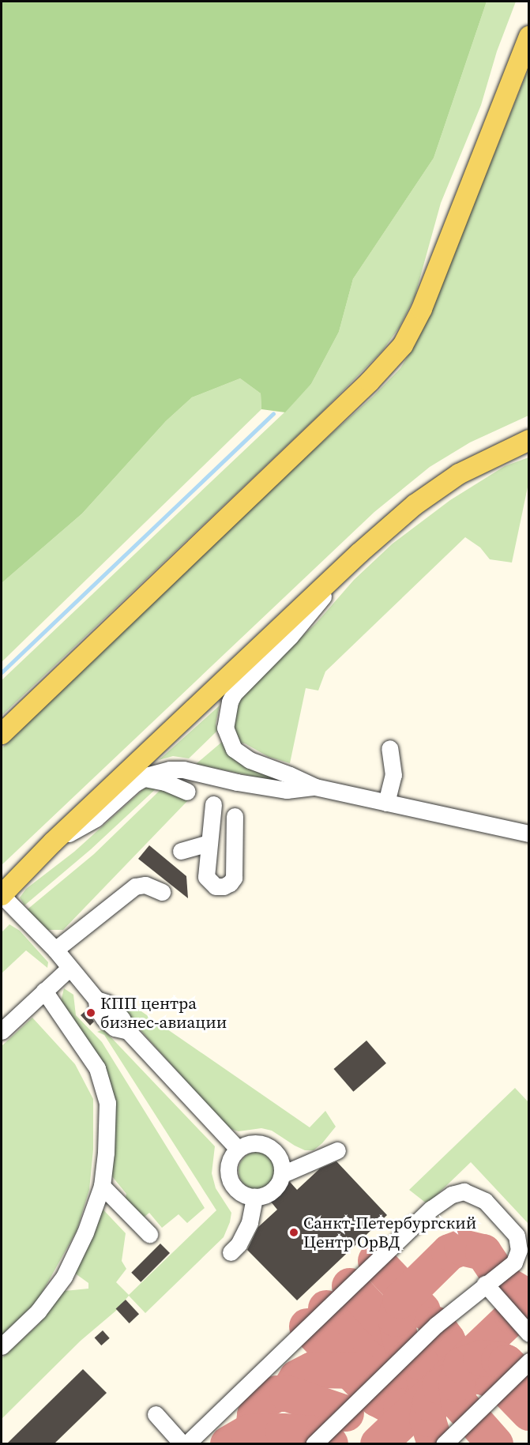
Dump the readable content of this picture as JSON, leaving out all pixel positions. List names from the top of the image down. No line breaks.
{"places":["КПП центра бизнес-авиации","Санкт-Петербургский Центр ОрВД"]}
